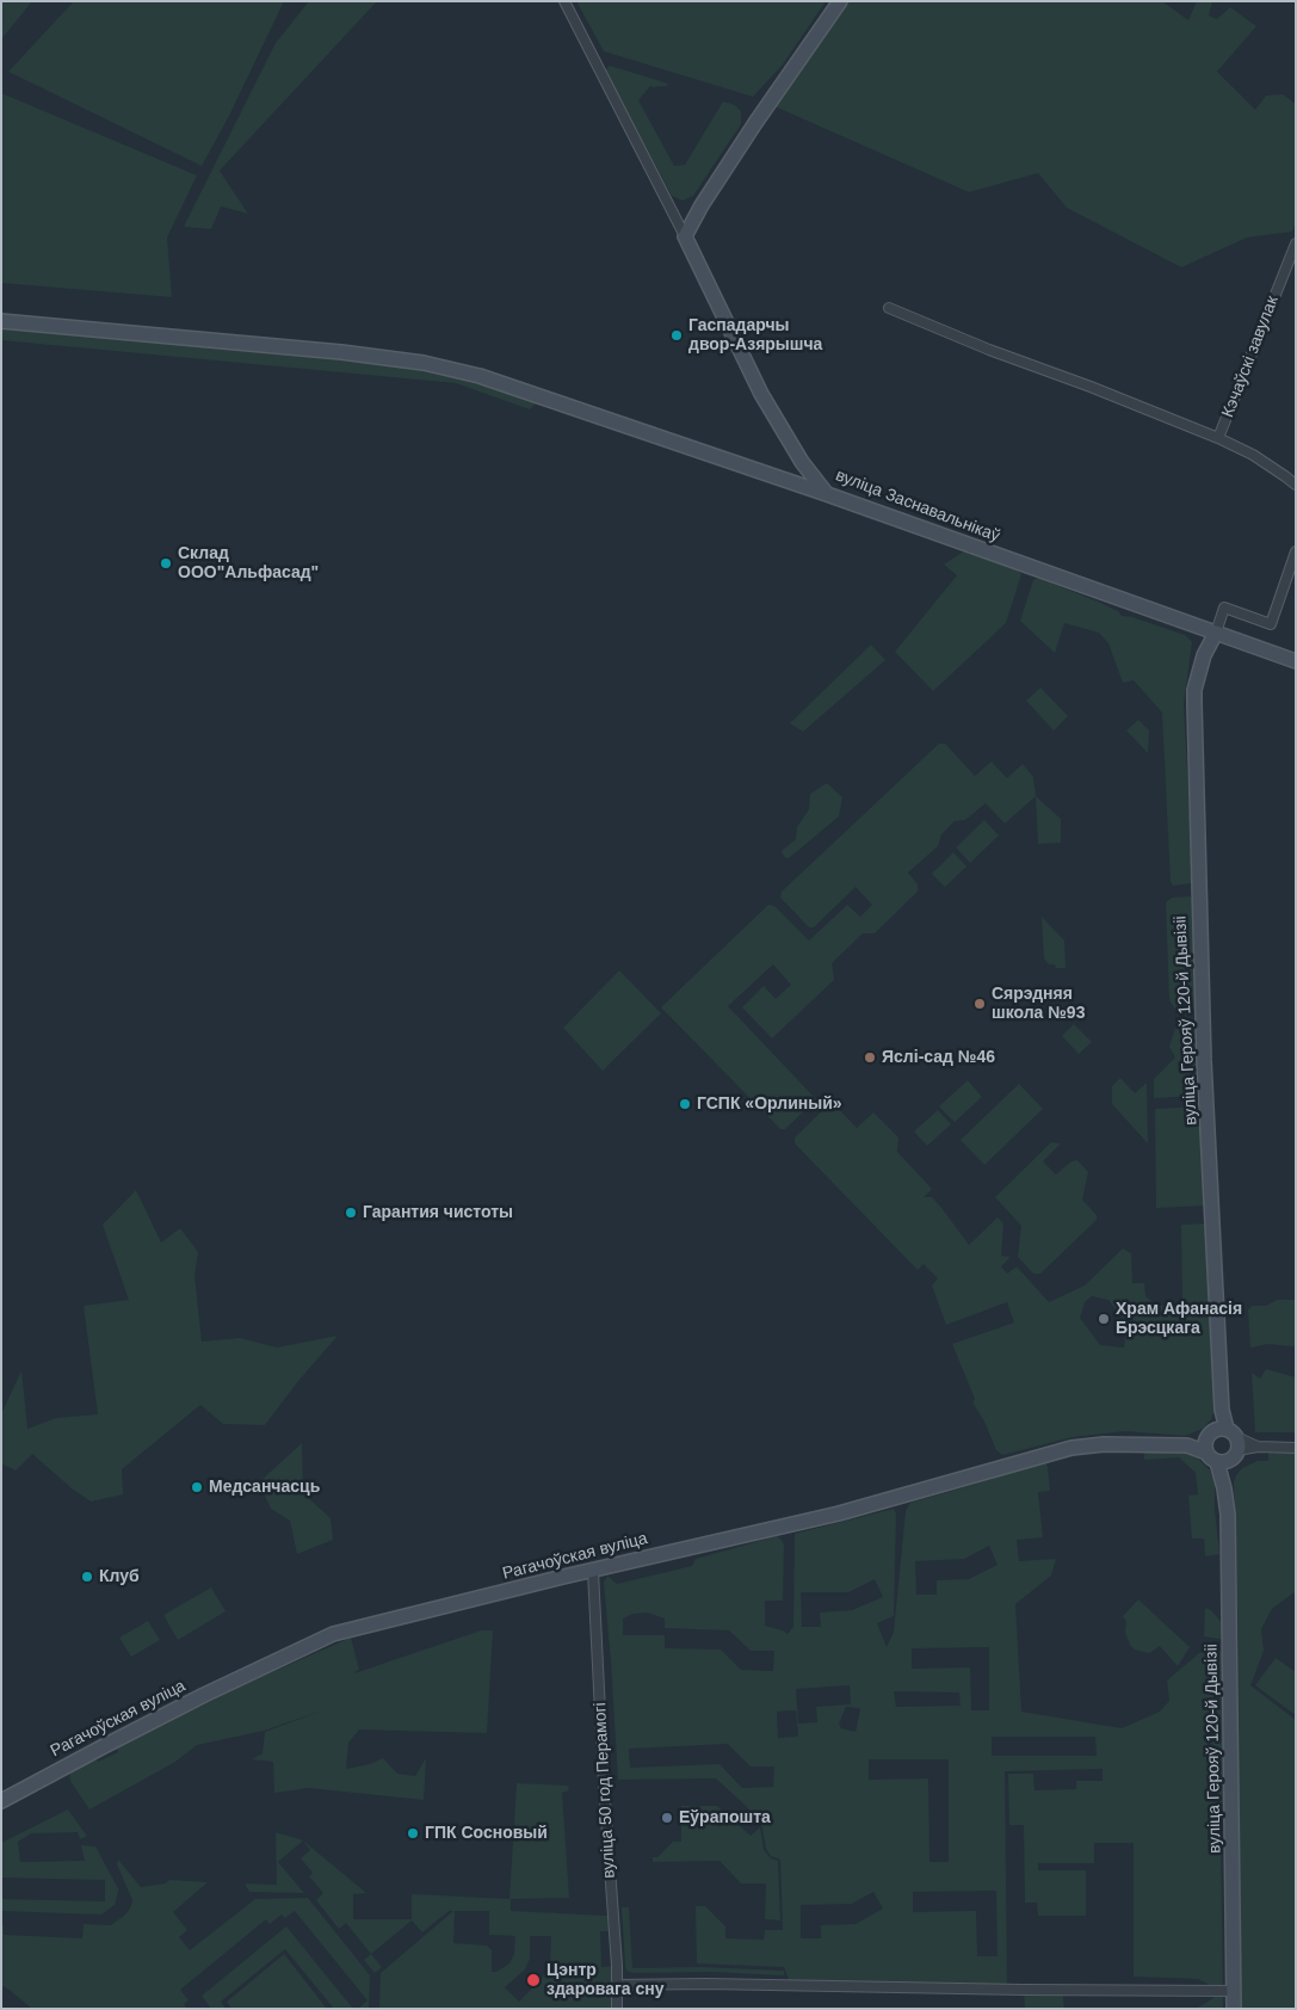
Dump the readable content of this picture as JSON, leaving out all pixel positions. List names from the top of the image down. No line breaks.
{"streets":{"street":["Кэчаўскі завулак","вуліца Заснавальнікаў","вуліца Герояў 120-й Дывізіі","Рагачоўская вуліца","вуліца 50 год Перамогі"]},"crossings":[["вуліца Заснавальнікаў","вуліца Герояў 120-й Дывізіі"],["вуліца Герояў 120-й Дывізіі","Рагачоўская вуліца"],["Рагачоўская вуліца","вуліца 50 год Перамогі"]],"places":["Гаспадарчы двор-Азярышча","Склад ООО\"Альфасад\"","Сярэдняя школа №93","Яслі-сад №46","ГСПК «Орлиный»","Гарантия чистоты","Храм Афанасія Брэсцкага","Медсанчасць","Клуб","Еўрапошта","ГПК Сосновый","Цэнтр здаровага сну"]}
